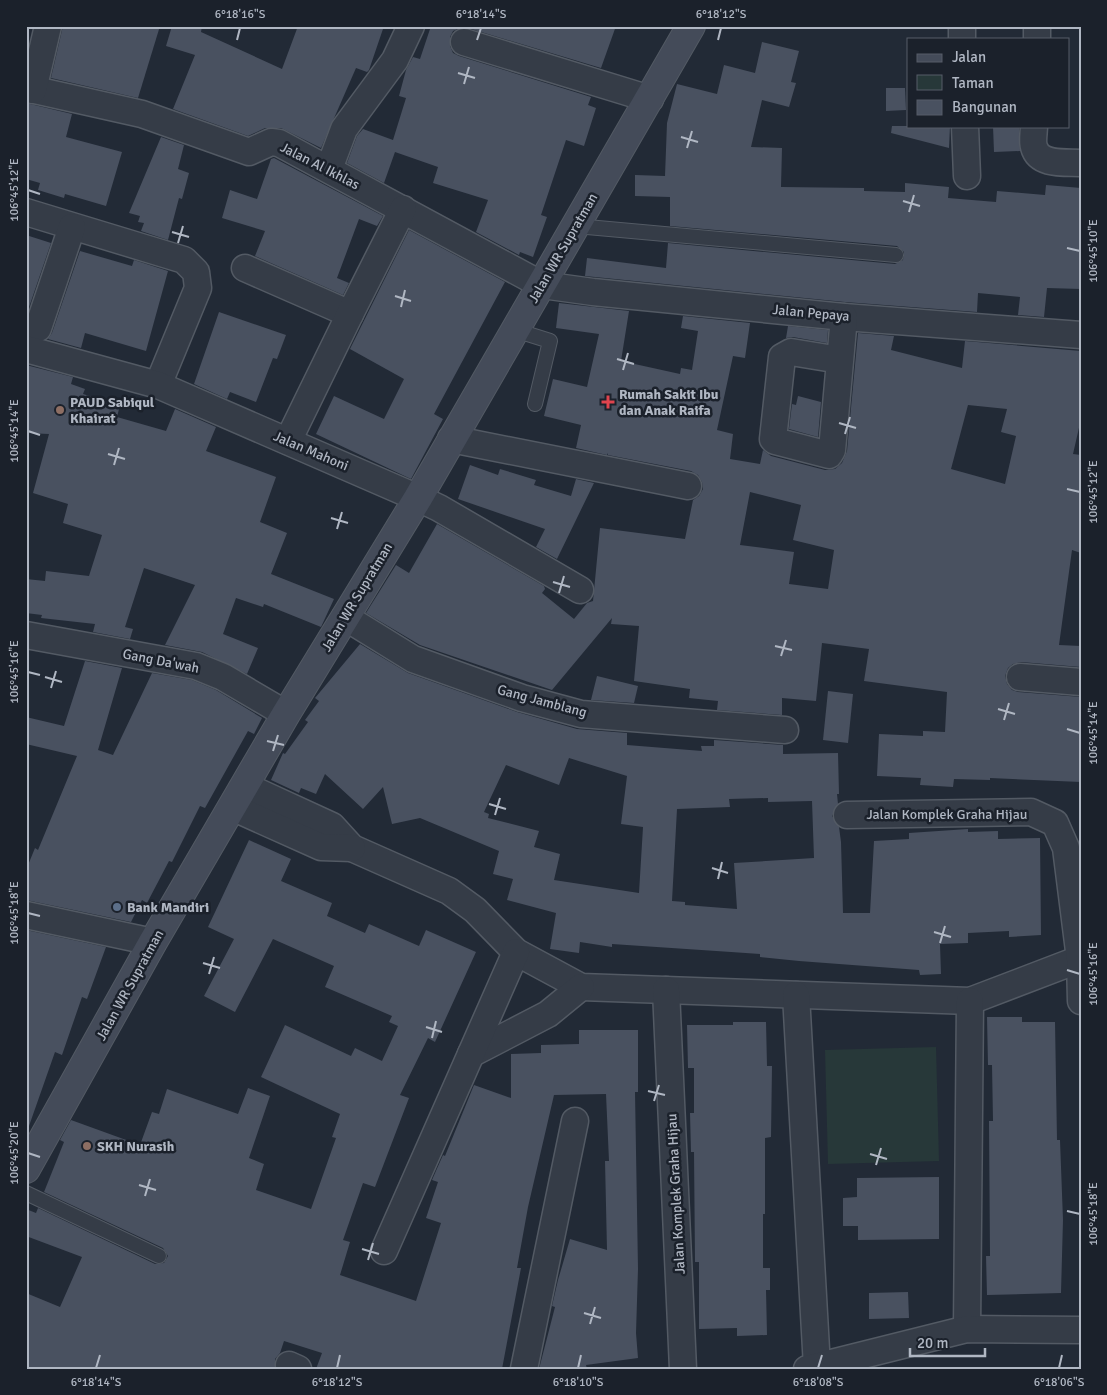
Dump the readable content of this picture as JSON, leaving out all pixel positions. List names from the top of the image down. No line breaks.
{"streets":{"main road":["Jalan WR Supratman"],"street":["Jalan Al Ikhlas","Jalan Pepaya","Jalan Mahoni","Gang Da'wah","Gang Jamblang","Jalan Komplek Graha Hijau"]},"crossings":[["Jalan Al Ikhlas","Jalan WR Supratman"],["Jalan Al Ikhlas","Jalan Pepaya"],["Jalan WR Supratman","Jalan Pepaya"],["Jalan WR Supratman","Jalan Mahoni"],["Jalan WR Supratman","Gang Da'wah"],["Jalan WR Supratman","Gang Jamblang"]],"places":{"health":["Rumah Sakit Ibu dan Anak Raifa"],"other":["PAUD Sabiqul Khairat","Bank Mandiri","SKH Nurasih"]},"legend":["Jalan","Taman","Bangunan"],"scale_bar":"20 m","coordinates":["6°18'16\"S","6°18'14\"S","6°18'12\"S","106°45'12\"E","106°45'10\"E","106°45'14\"E","106°45'16\"E","106°45'18\"E","106°45'20\"E","6°18'10\"S","6°18'08\"S","6°18'06\"S"]}
